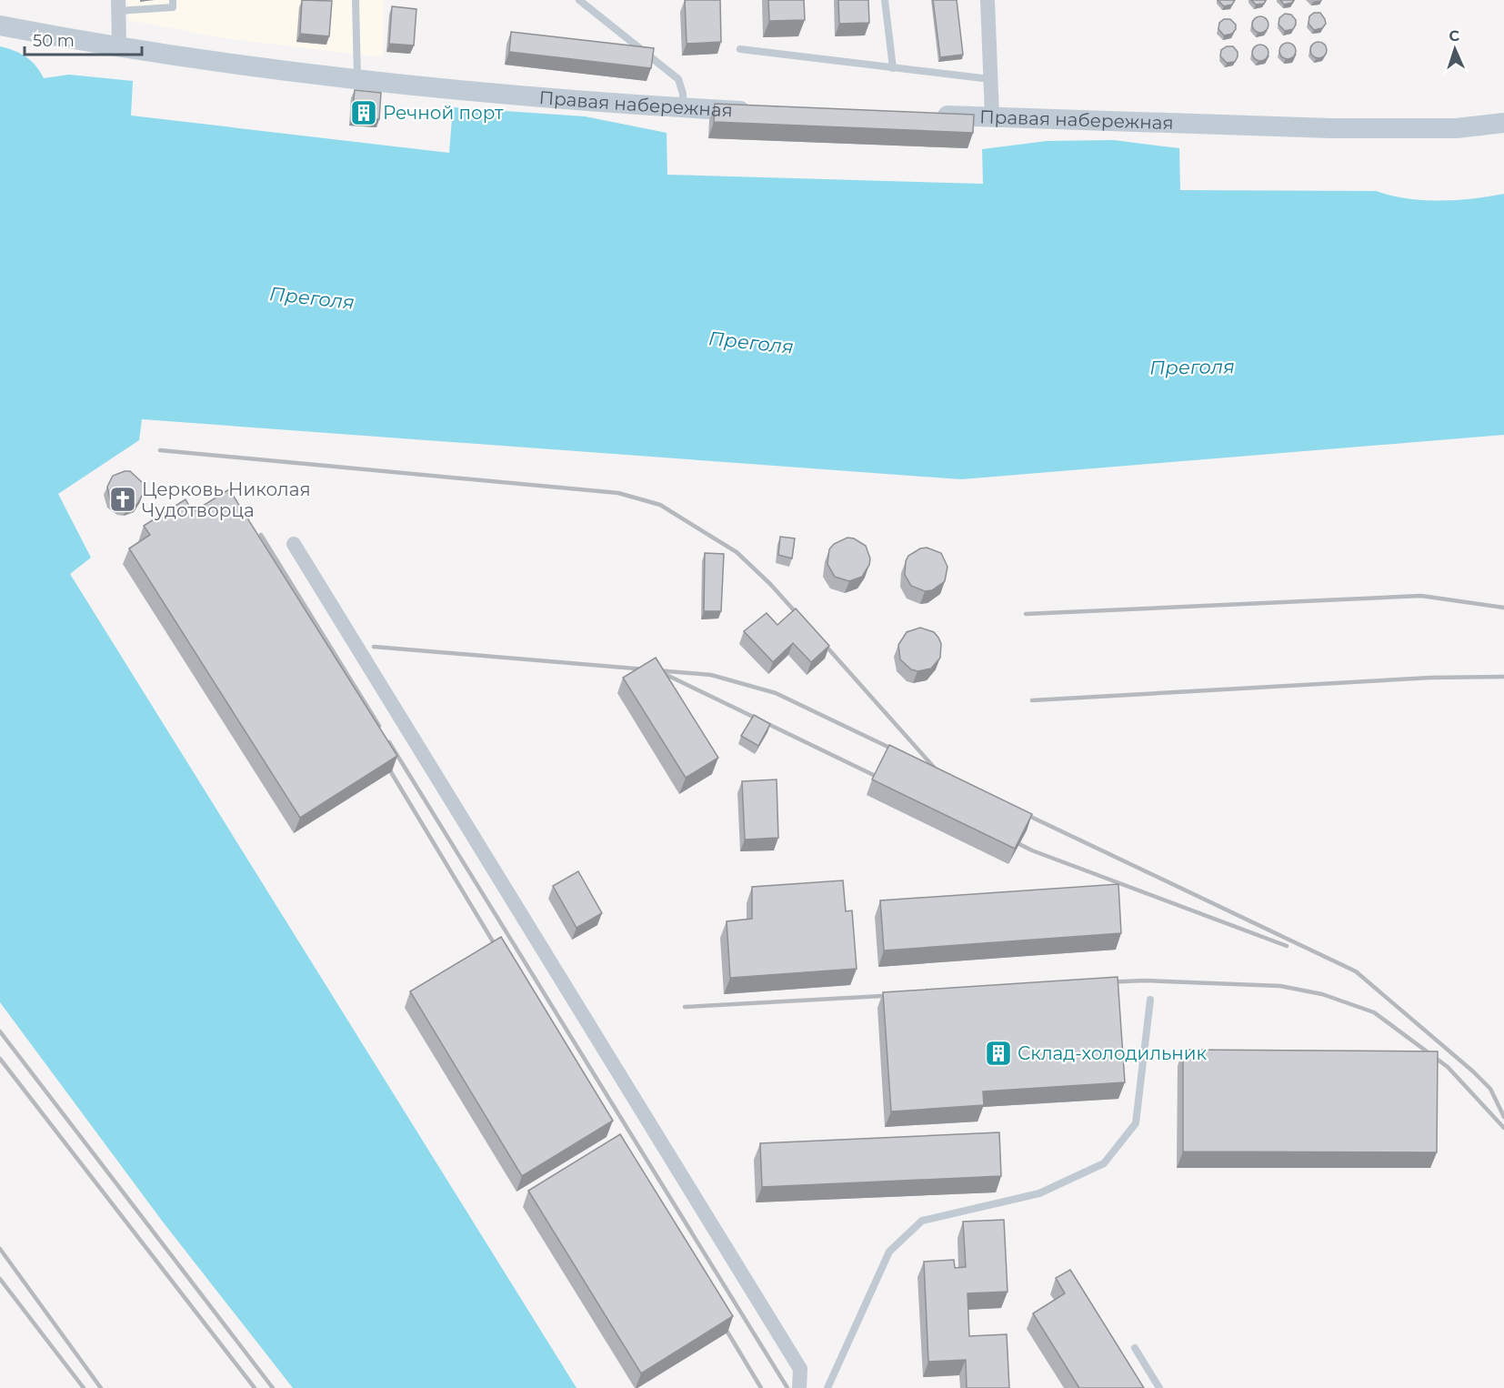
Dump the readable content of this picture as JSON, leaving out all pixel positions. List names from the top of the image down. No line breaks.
{"streets":{"main road":["Правая набережная"]},"water":["Преголя"],"places":{"building":["Речной порт","Склад-холодильник"],"church":["Церковь Николая Чудотворца"]},"scale_bar":"50 m","north":"top"}
